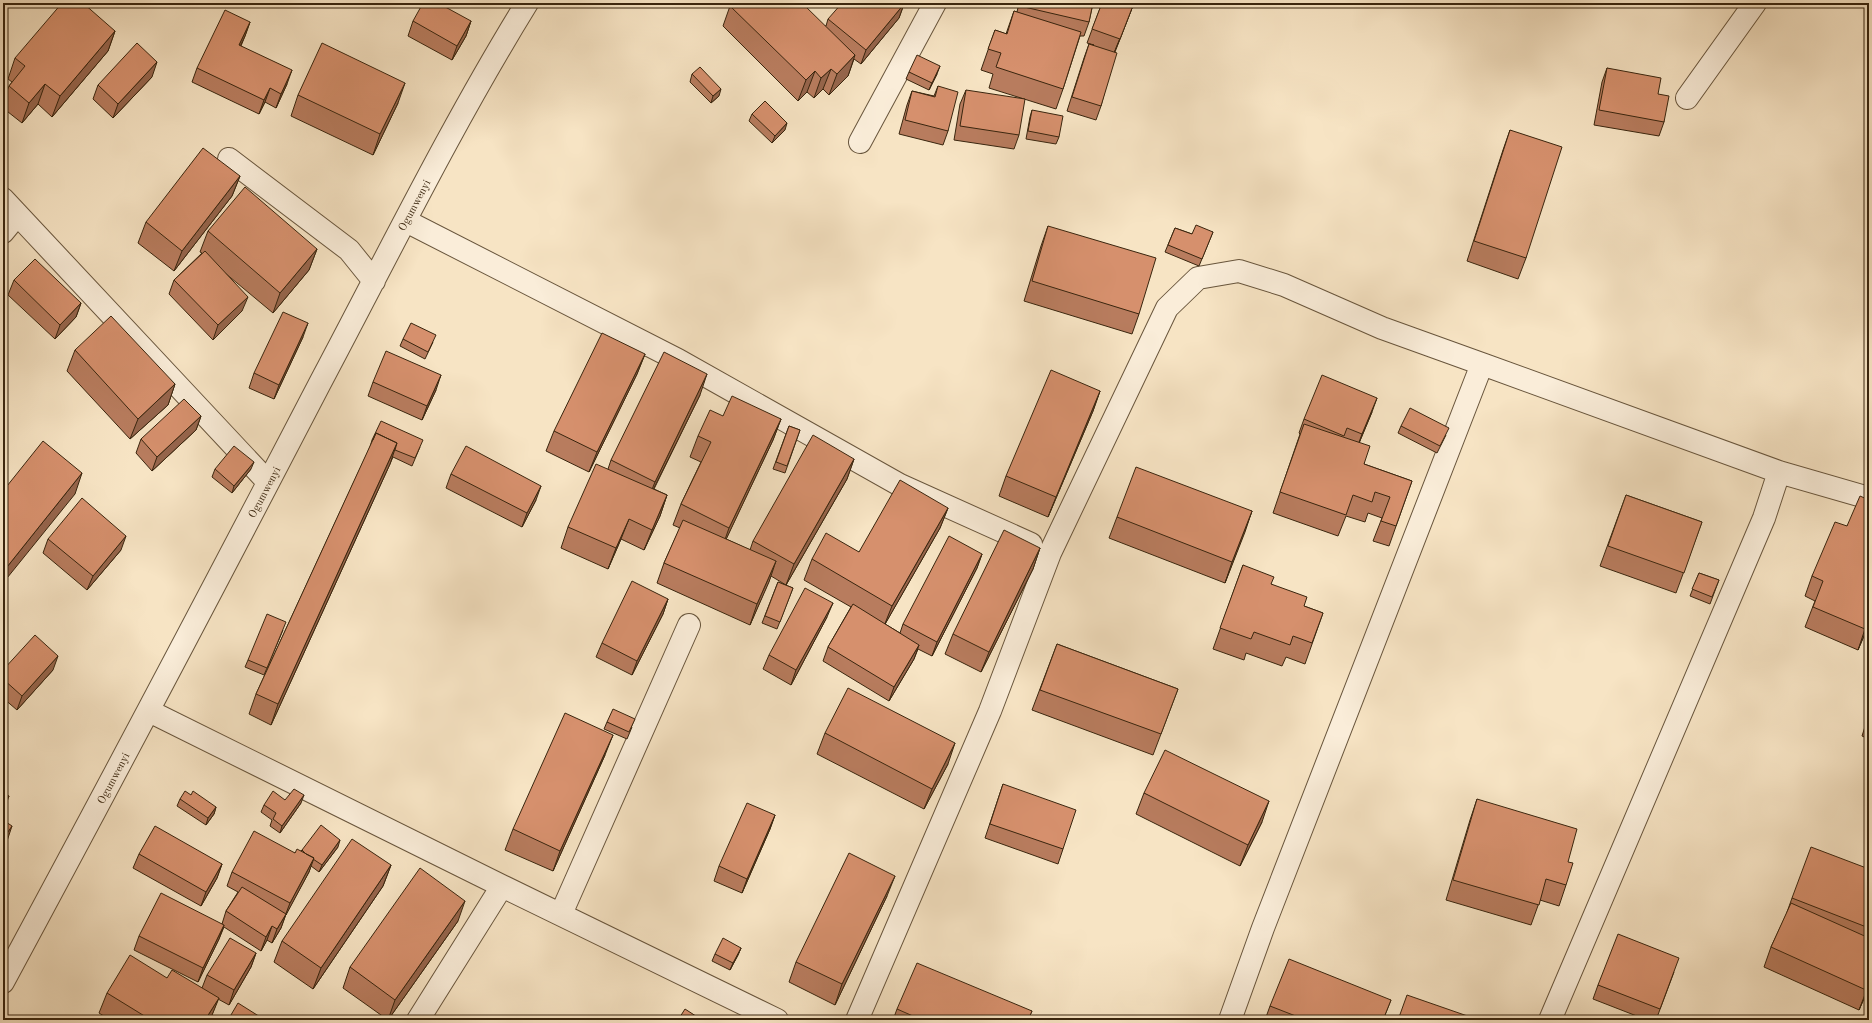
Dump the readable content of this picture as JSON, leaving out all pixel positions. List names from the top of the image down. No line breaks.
{"streets":{"street":["Ogumwenyi"]}}
